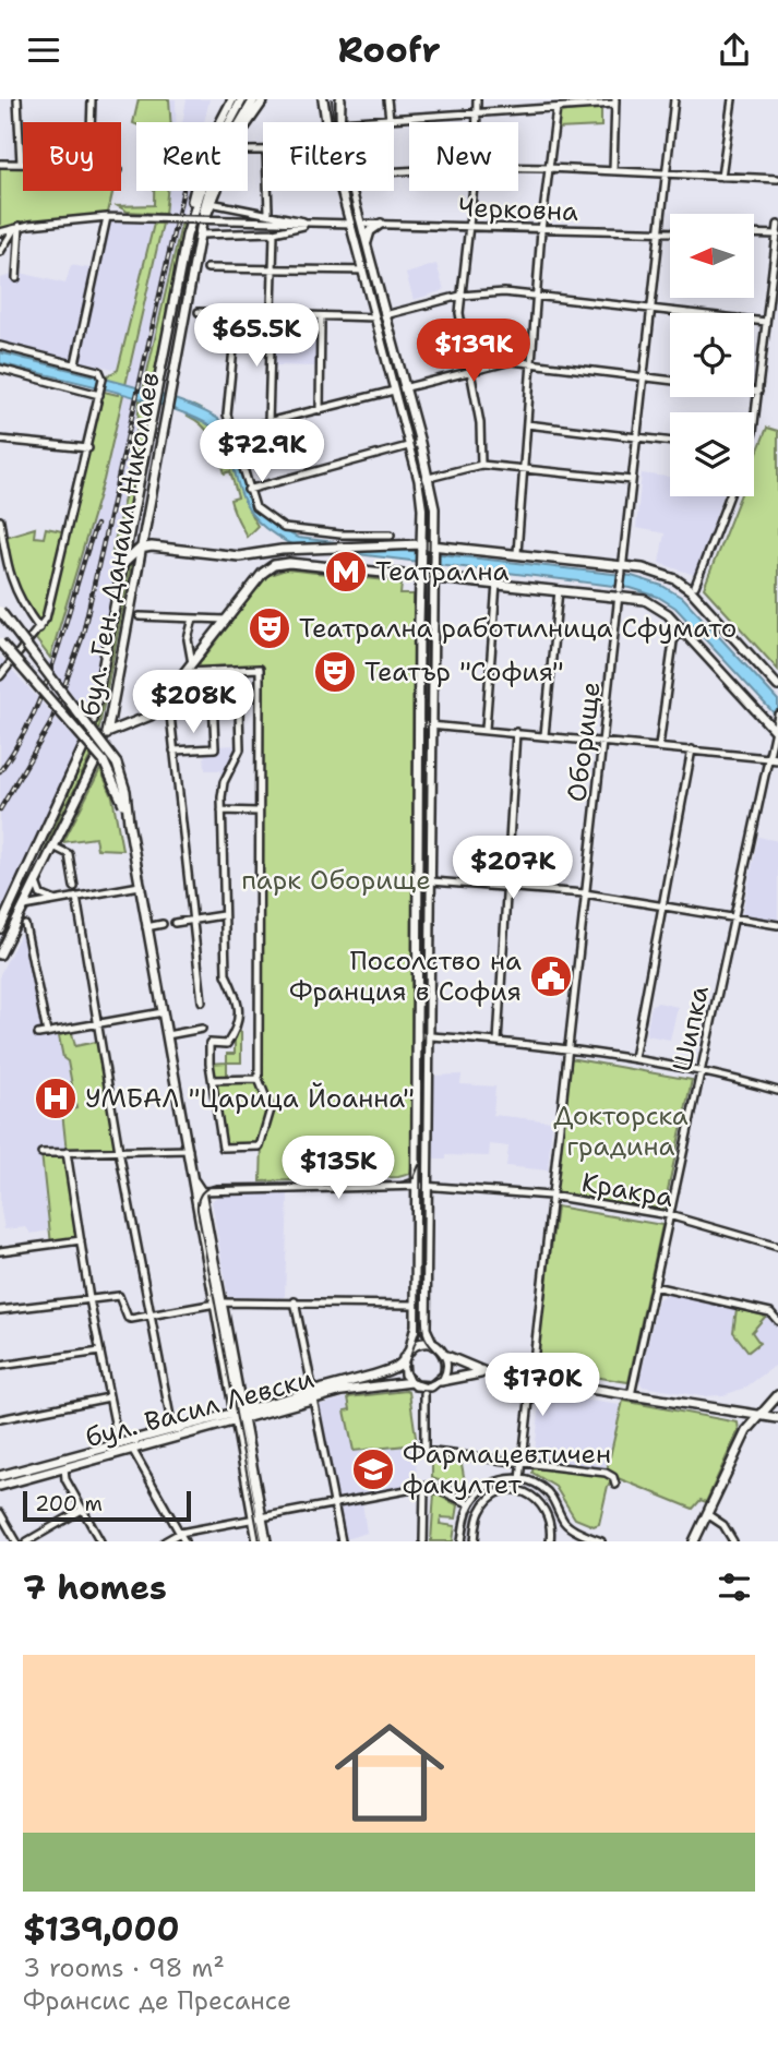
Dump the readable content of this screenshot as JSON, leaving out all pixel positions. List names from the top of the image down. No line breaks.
{"streets":{"main road":["бул. Ген. Данаил Николаев","бул. Васил Левски"],"street":["Черковна","Оборище","Шипка","Кракра"]},"crossings":[["Черковна","Оборище"],["Оборище","Кракра"],["Шипка","Кракра"]],"parks":["парк Оборище","Докторска градина"],"places":{"metro station":["Театрална"],"theatre":["Театрална работилница Сфумато","Театър \"София\""],"public building":["Посолство на Франция в София"],"hospital":["УМБАЛ \"Царица Йоанна\""],"school or university":["Фармацевтичен факултет"]},"scale_bar":"200 m","north":"left","page":{"header":"Roofr","chip":["Buy","Rent","Filters","New"],"price":["$65.5K","$139K","$72.9K","$208K","$207K","$135K","$170K"],"scale":"200 m","heading":"7 homes","list":[{"name":"$139,000","note":"3 rooms · 98 m² · Франсис де Пресансе"}]}}
